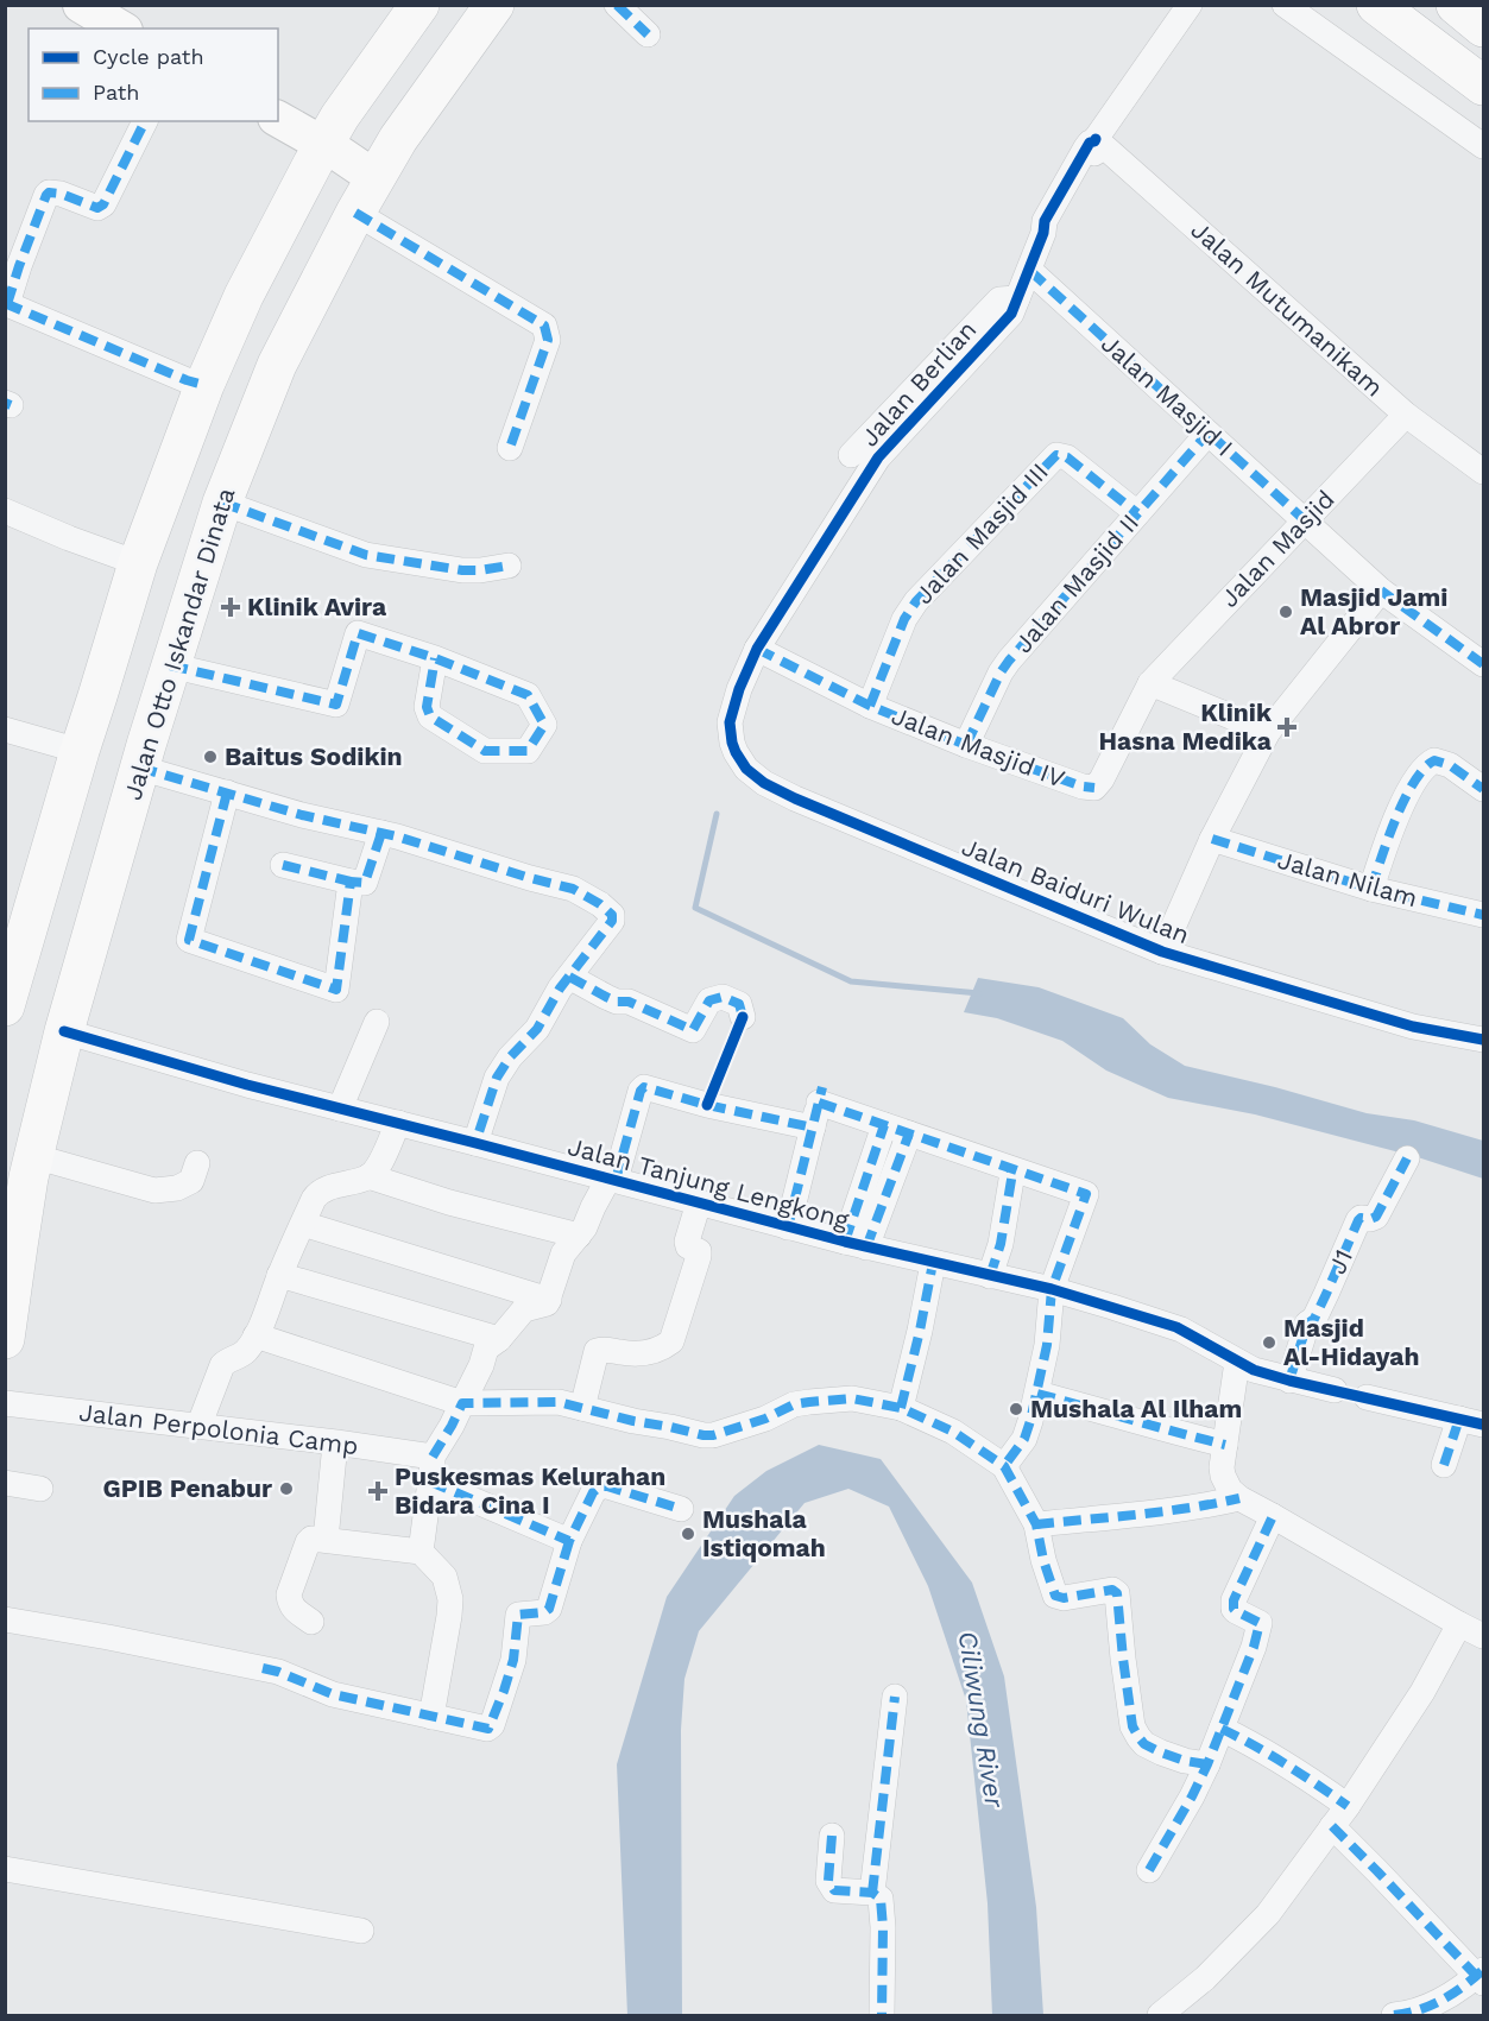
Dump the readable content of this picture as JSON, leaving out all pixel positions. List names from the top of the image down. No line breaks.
{"streets":{"main road":["Jalan Otto Iskandar Dinata"],"street":["Jalan Mutumanikam","Jalan Berlian","Jalan Masjid I","Jalan Masjid III","Jalan Masjid","Jalan Masjid II","Jalan Masjid IV","Jalan Nilam","Jalan Baiduri Wulan","Jalan Tanjung Lengkong","J1","Jalan Perpolonia Camp"]},"crossings":[["Jalan Mutumanikam","Jalan Berlian"],["Jalan Mutumanikam","Jalan Masjid"],["Jalan Berlian","Jalan Masjid I"],["Jalan Berlian","Jalan Masjid IV"],["Jalan Berlian","Jalan Baiduri Wulan"],["Jalan Masjid I","Jalan Masjid"],["Jalan Masjid I","Jalan Masjid II"],["Jalan Masjid III","Jalan Masjid II"],["Jalan Masjid III","Jalan Masjid IV"],["Jalan Masjid","Jalan Masjid IV"],["Jalan Masjid II","Jalan Masjid IV"],["Jalan Otto Iskandar Dinata","Jalan Tanjung Lengkong"],["Jalan Tanjung Lengkong","J1"]],"water":["Ciliwung River"],"places":{"health":["Klinik Avira","Klinik Hasna Medika","Puskesmas Kelurahan Bidara Cina I"],"other":["Masjid Jami Al Abror","Baitus Sodikin","Masjid Al-Hidayah","Mushala Al Ilham","GPIB Penabur","Mushala Istiqomah"]},"legend":["Cycle path","Path"]}
